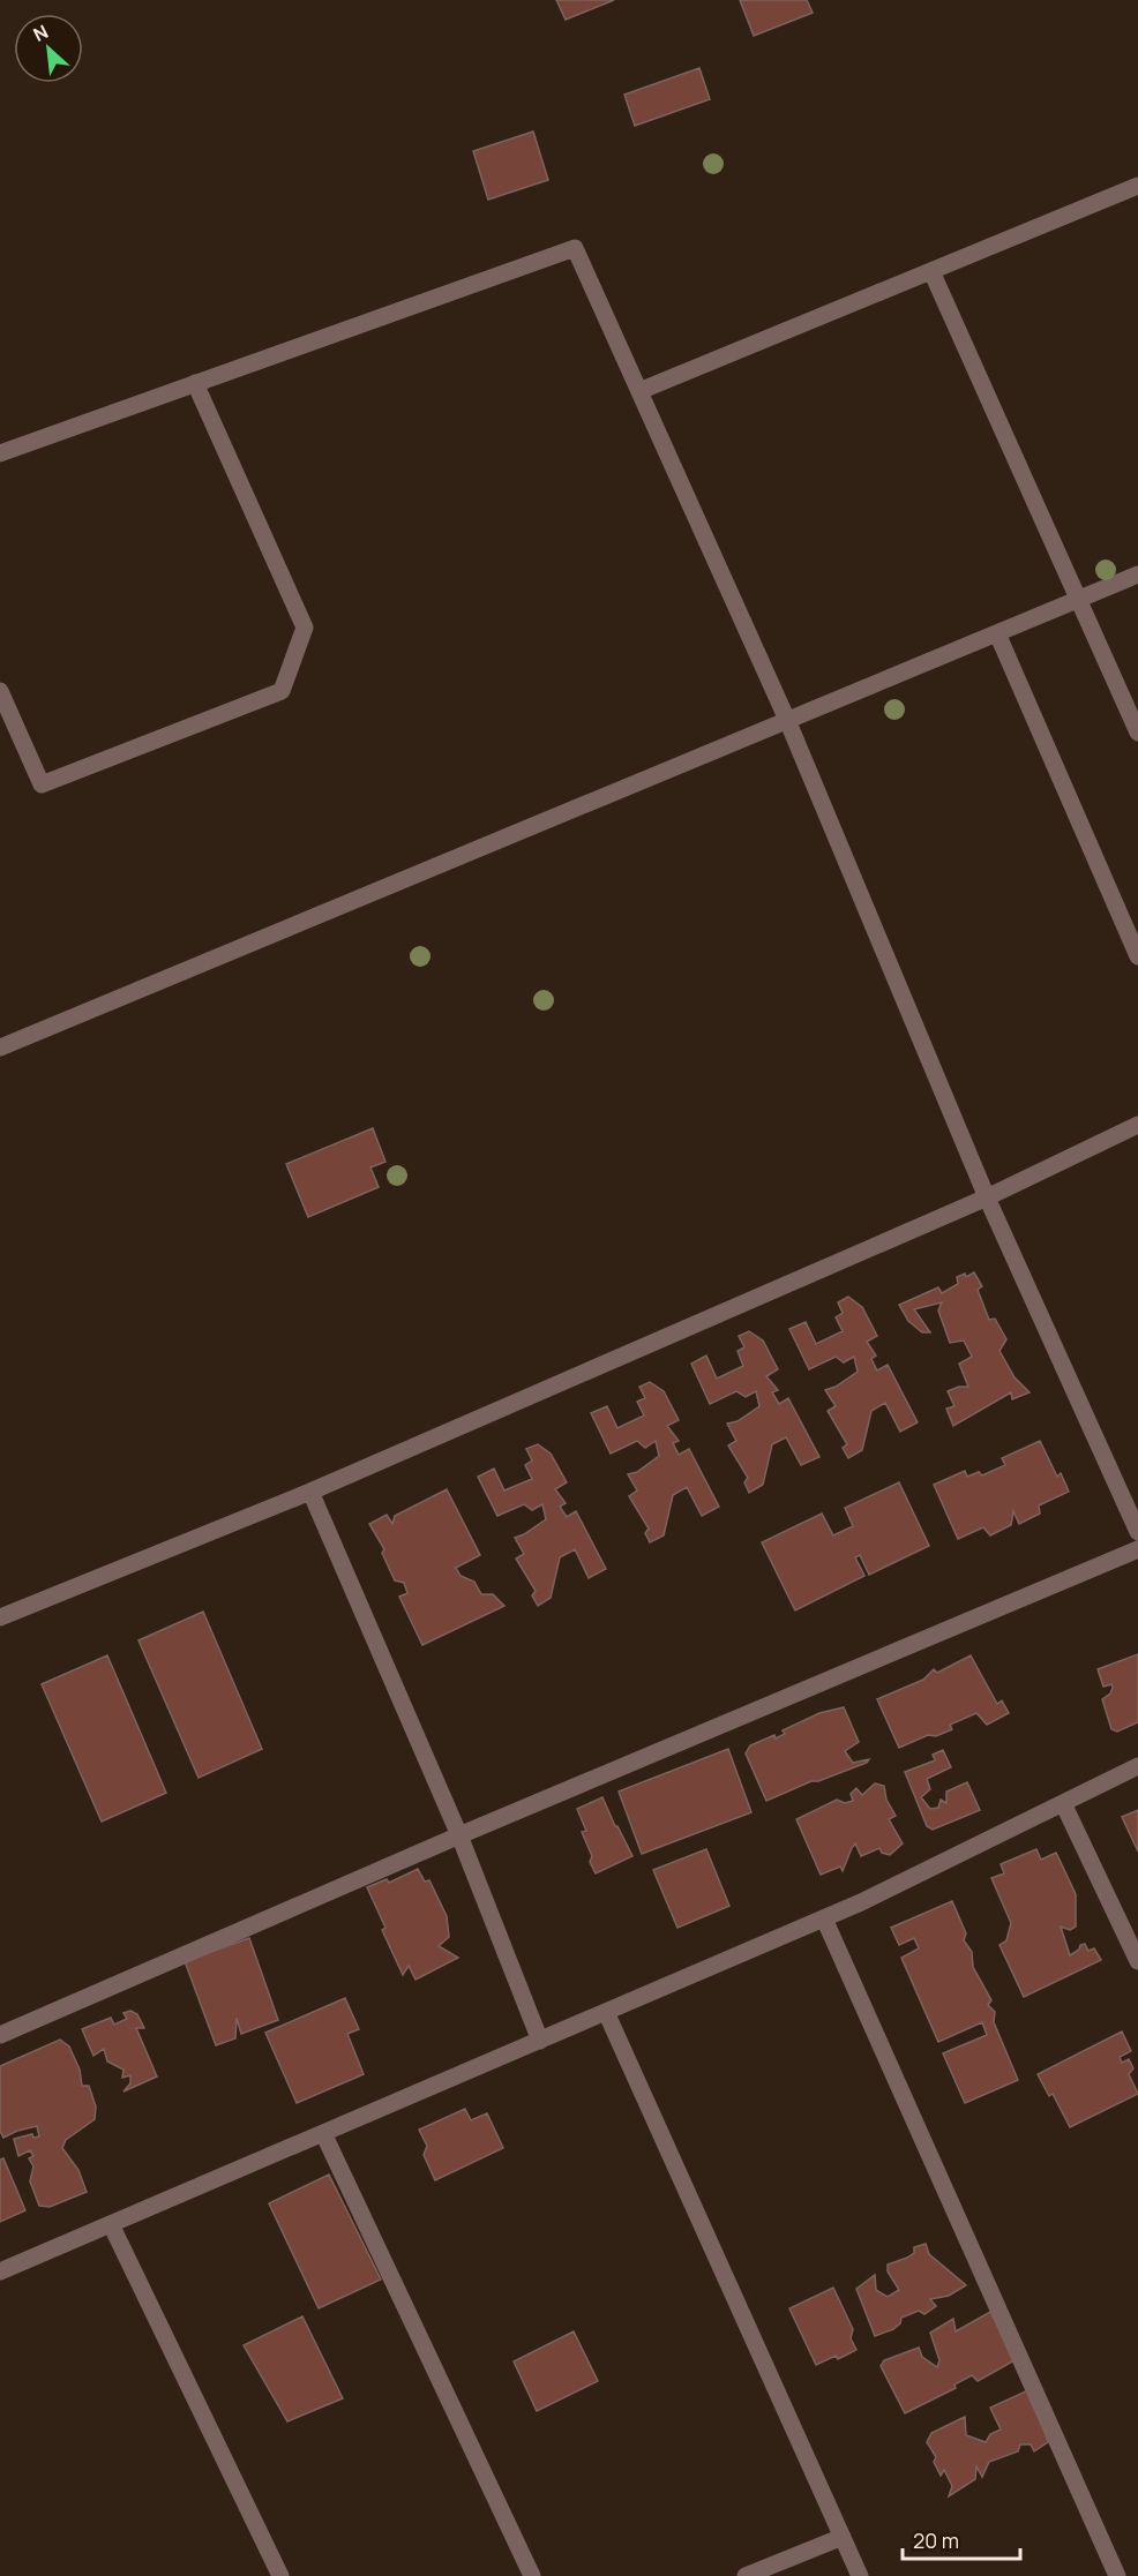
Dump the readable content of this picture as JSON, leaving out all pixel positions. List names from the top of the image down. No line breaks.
{"scale_bar":"20 m","north":"top left"}
